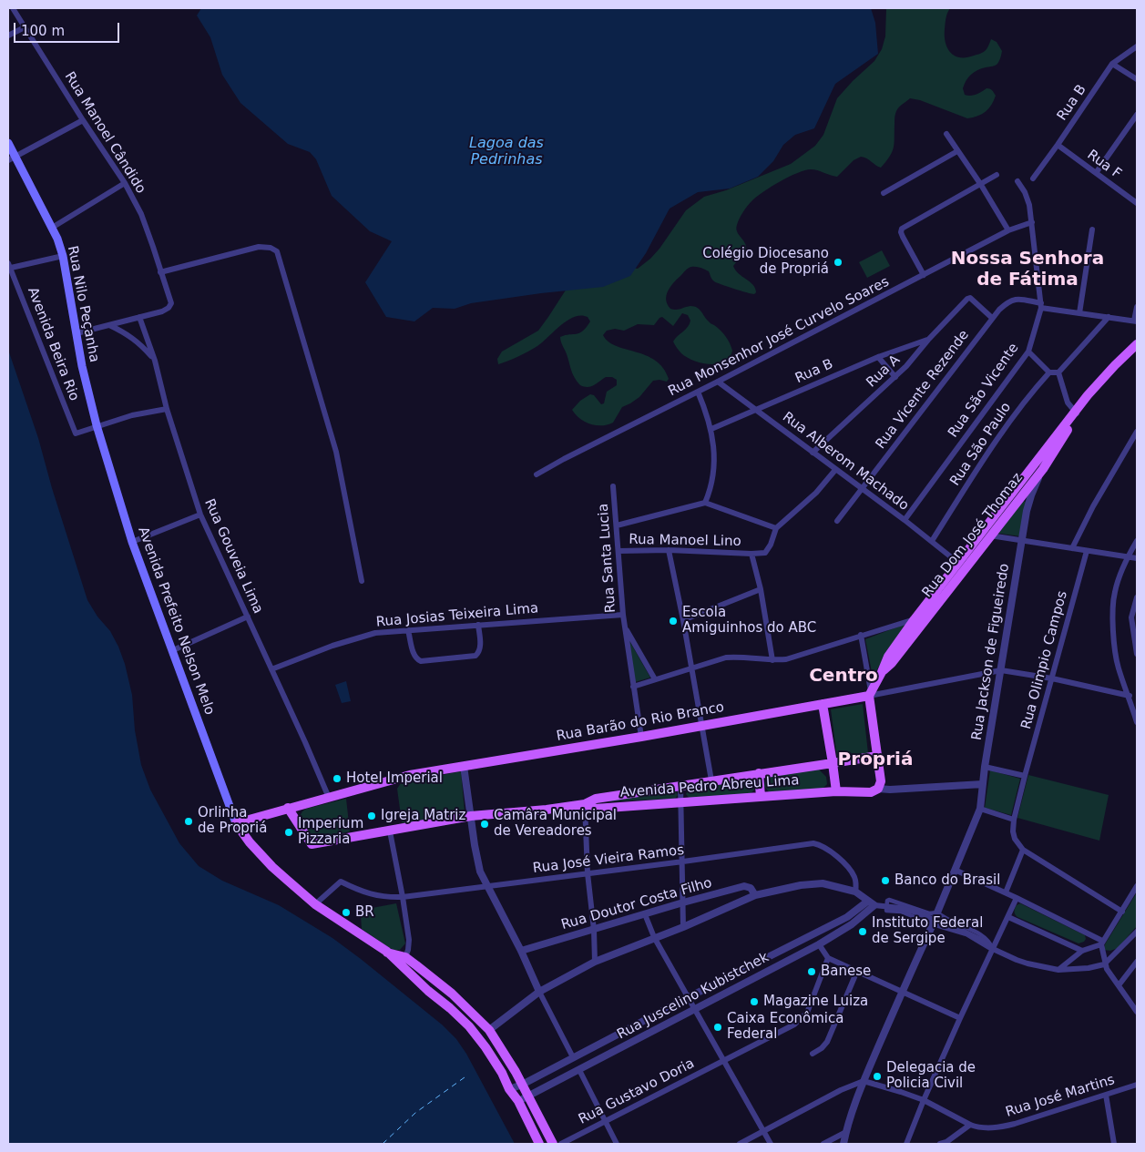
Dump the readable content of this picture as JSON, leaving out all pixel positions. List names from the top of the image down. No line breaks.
{"streets":{"main road":["Rua Nilo Peçanha","Rua Dom José Thomaz","Avenida Prefeito Nelson Melo","Rua Barão do Rio Branco","Avenida Pedro Abreu Lima"],"street":["Rua B","Rua Manoel Cândido","Rua F","Rua Monsenhor José Curvelo Soares","Avenida Beira Rio","Rua A","Rua Vicente Rezende","Rua São Vicente","Rua São Paulo","Rua Alberom Machado","Rua Manoel Lino","Rua Gouveia Lima","Rua Santa Lucia","Rua Josias Teixeira Lima","Rua Jackson de Figueiredo","Rua Olimpio Campos","Rua José Vieira Ramos","Rua Doutor Costa Filho","Rua Juscelino Kubistchek","Rua Gustavo Doria","Rua José Martins"]},"crossings":[["Rua B","Rua F"],["Rua B","Rua A"],["Rua B","Rua Alberom Machado"],["Rua Manoel Cândido","Rua Gouveia Lima"],["Rua Nilo Peçanha","Avenida Beira Rio"],["Rua Nilo Peçanha","Avenida Prefeito Nelson Melo"],["Rua Monsenhor José Curvelo Soares","Rua São Vicente"],["Rua Monsenhor José Curvelo Soares","Rua Alberom Machado"],["Avenida Beira Rio","Avenida Prefeito Nelson Melo"],["Rua A","Rua Vicente Rezende"],["Rua A","Rua Alberom Machado"],["Rua Vicente Rezende","Rua São Vicente"],["Rua Vicente Rezende","Rua Alberom Machado"],["Rua São Vicente","Rua Alberom Machado"],["Rua São Paulo","Rua Alberom Machado"],["Rua Alberom Machado","Rua Dom José Thomaz"],["Rua Dom José Thomaz","Rua Jackson de Figueiredo"],["Rua Manoel Lino","Rua Santa Lucia"],["Rua Gouveia Lima","Rua Josias Teixeira Lima"],["Rua Gouveia Lima","Rua Barão do Rio Branco"],["Rua Santa Lucia","Rua Josias Teixeira Lima"],["Rua Santa Lucia","Rua Barão do Rio Branco"],["Avenida Prefeito Nelson Melo","Rua Barão do Rio Branco"],["Rua Jackson de Figueiredo","Rua José Martins"],["Rua Barão do Rio Branco","Avenida Pedro Abreu Lima"]],"districts":["Nossa Senhora de Fátima","Centro","Propriá"],"water":["Lagoa das Pedrinhas"],"places":["Colégio Diocesano de Propriá","Escola Amiguinhos do ABC","Hotel Imperial","Igreja Matriz","Orlinha de Propriá","Camâra Municipal de Vereadores","Imperium Pizzaria","Banco do Brasil","BR","Instituto Federal de Sergipe","Banese","Magazine Luiza","Caixa Econômica Federal","Delegacia de Policia Civil"],"scale_bar":"100 m"}
